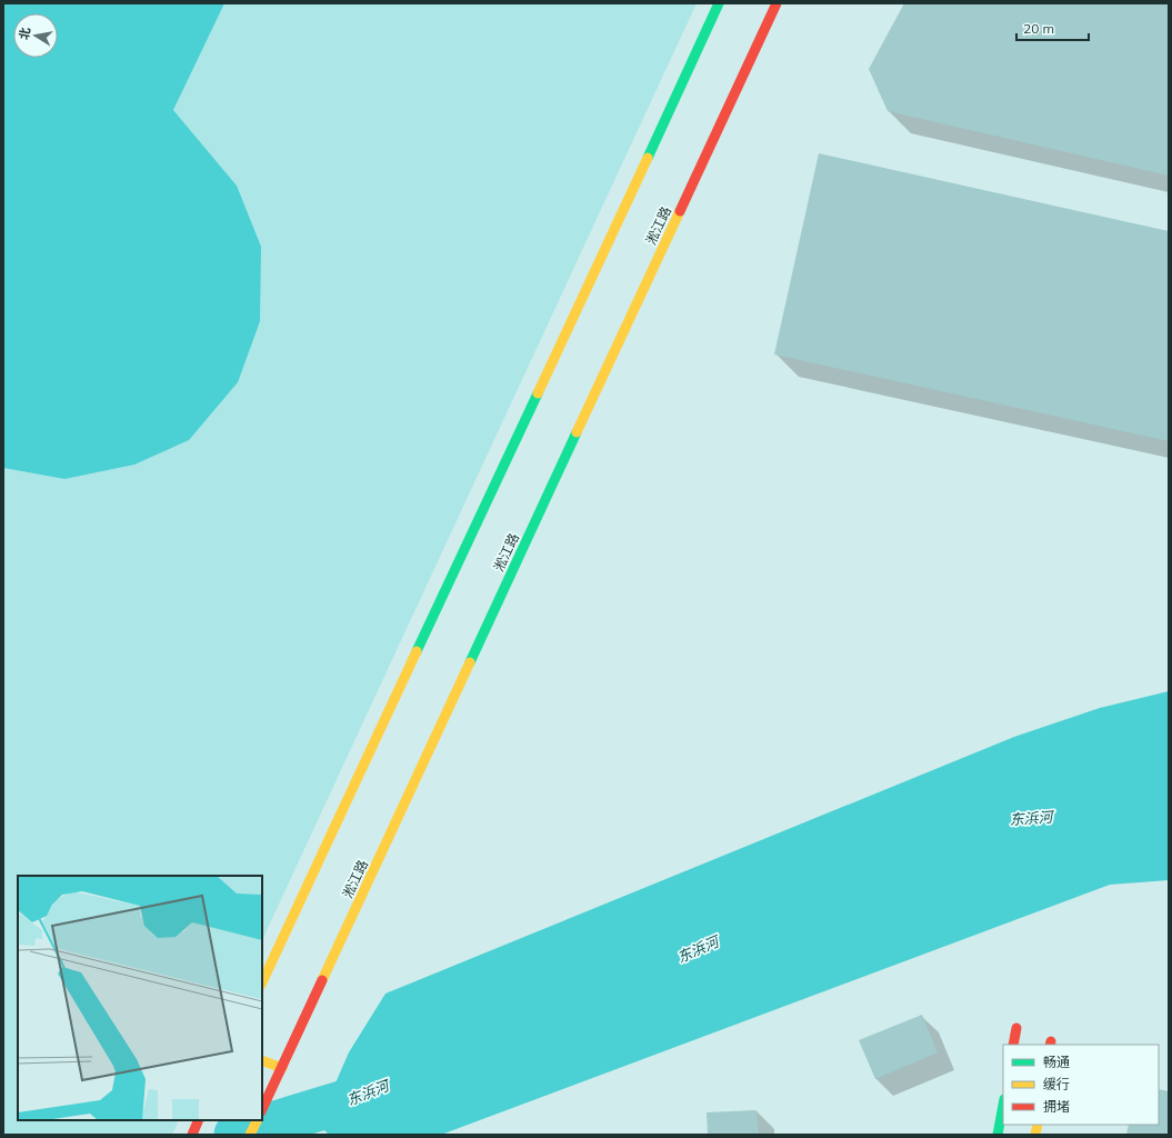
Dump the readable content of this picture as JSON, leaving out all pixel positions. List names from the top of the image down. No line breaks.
{"streets":{"street":["淞江路"]},"water":["东浜河"],"legend":["畅通","缓行","拥堵"],"scale_bar":"20 m","north":"left"}
